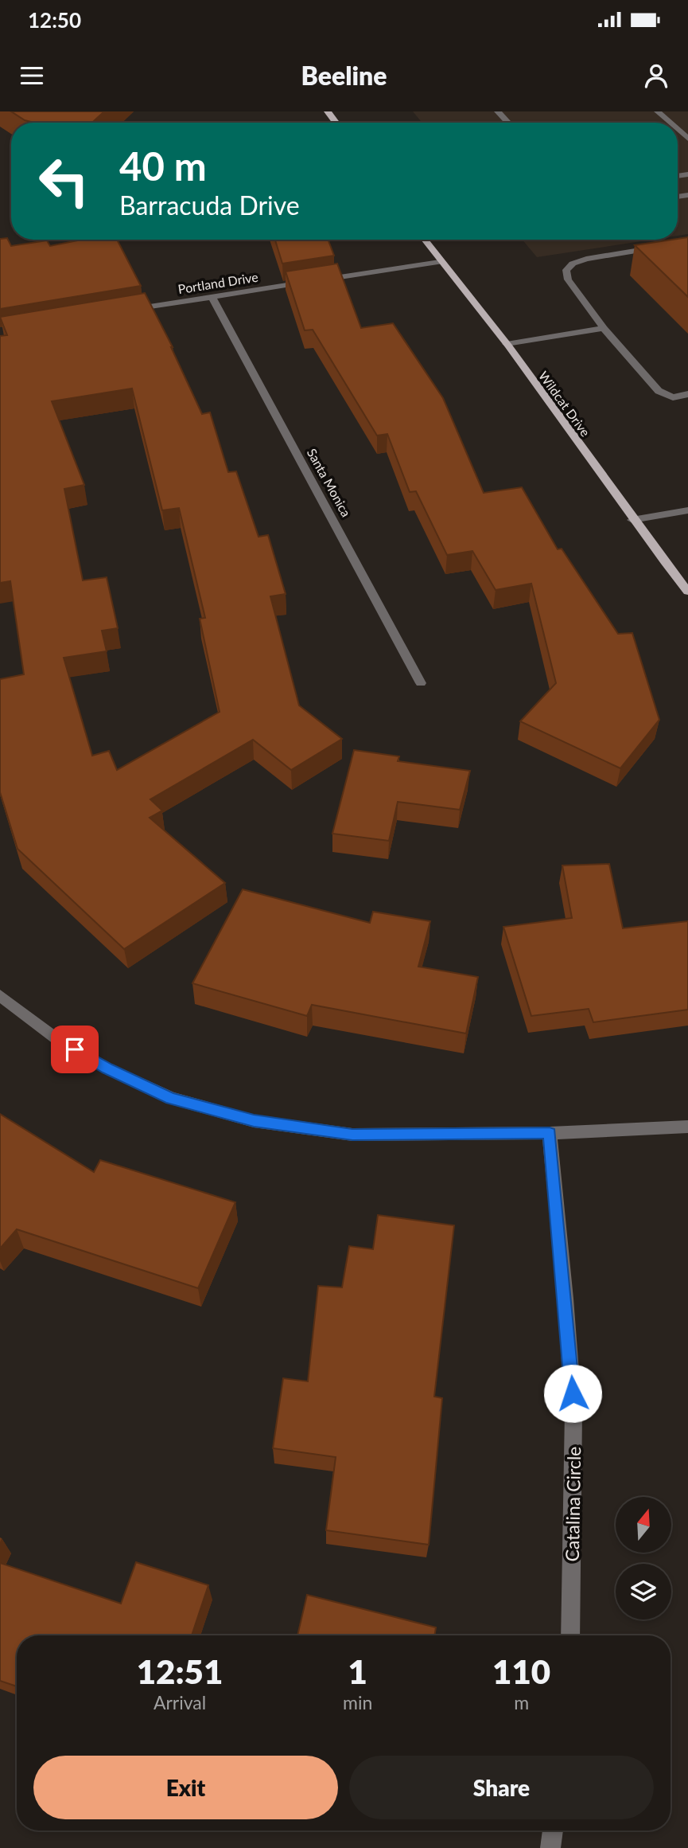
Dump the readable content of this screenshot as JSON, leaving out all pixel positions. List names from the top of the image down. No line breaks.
{"streets":{"main road":["Wildcat Drive"],"street":["Portland Drive","Santa Monica","Catalina Circle"]},"crossings":[["Portland Drive","Wildcat Drive"],["Portland Drive","Santa Monica"]],"north":"top","page":{"status":"12:50","header":"Beeline","turn":["40 m","Barracuda Drive"],"eta":["12:51","Arrival","1","min","110","m"],"buttons":["Exit","Share"]}}
